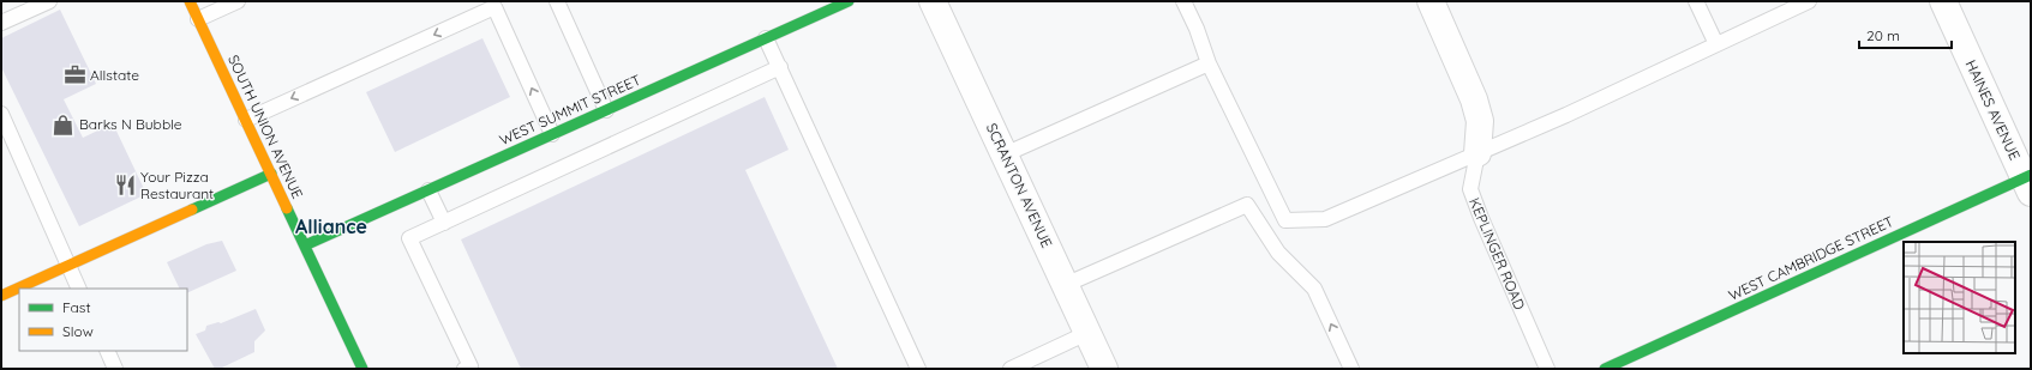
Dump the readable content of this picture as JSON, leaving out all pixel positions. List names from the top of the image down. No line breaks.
{"streets":{"street":["WEST SUMMIT STREET","HAINES AVENUE","SOUTH UNION AVENUE","SCRANTON AVENUE","KEPLINGER ROAD","WEST CAMBRIDGE STREET"]},"crossings":[["WEST SUMMIT STREET","SOUTH UNION AVENUE"],["HAINES AVENUE","WEST CAMBRIDGE STREET"]],"districts":["Alliance"],"places":{"office":["Allstate"],"shop":["Barks N Bubble"],"restaurant":["Your Pizza Restaurant"]},"legend":["Fast","Slow"],"scale_bar":"20 m"}
